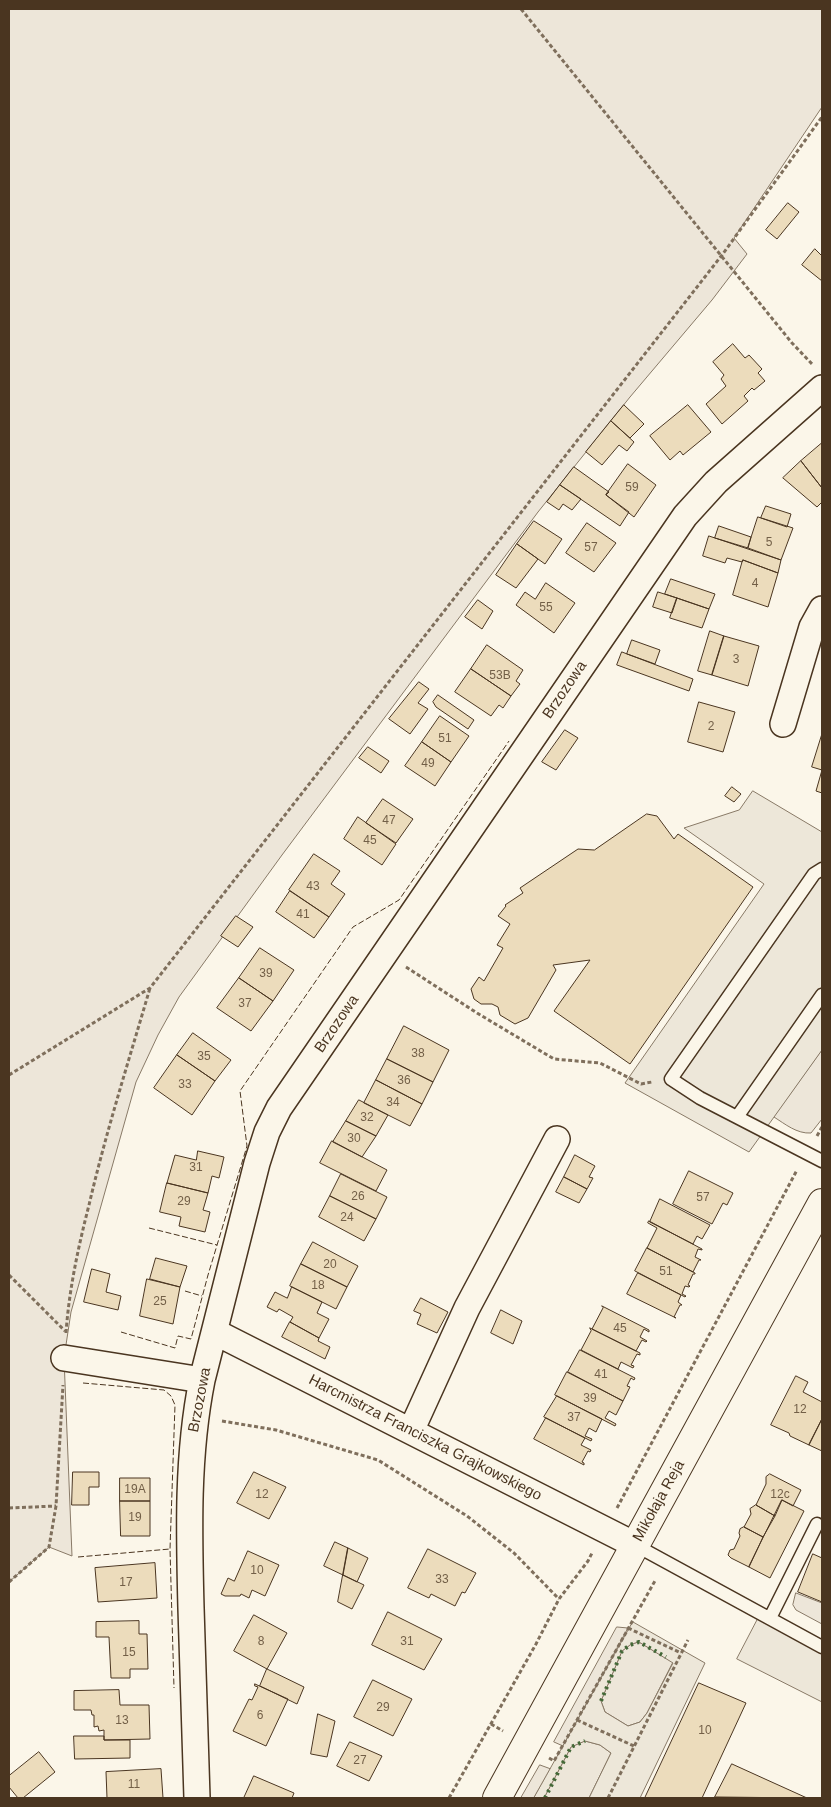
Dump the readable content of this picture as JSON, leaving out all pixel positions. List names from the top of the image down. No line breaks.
{"streets":{"street":["Brzozowa","Harcmistrza Franciszka Grajkowskiego","Mikołaja Reja"]},"crossings":[["Brzozowa","Harcmistrza Franciszka Grajkowskiego"],["Harcmistrza Franciszka Grajkowskiego","Mikołaja Reja"]],"house_numbers":["59","5","57","4","55","3","53B","2","51","49","47","45","43","41","39","37","38","35","36","33","34","32","30","31","26","57","29","24","20","51","18","25","45","41","39","12","37","19A","12","12c","19","10","33","17","8","31","15","29","6","13","10","27","11"]}
